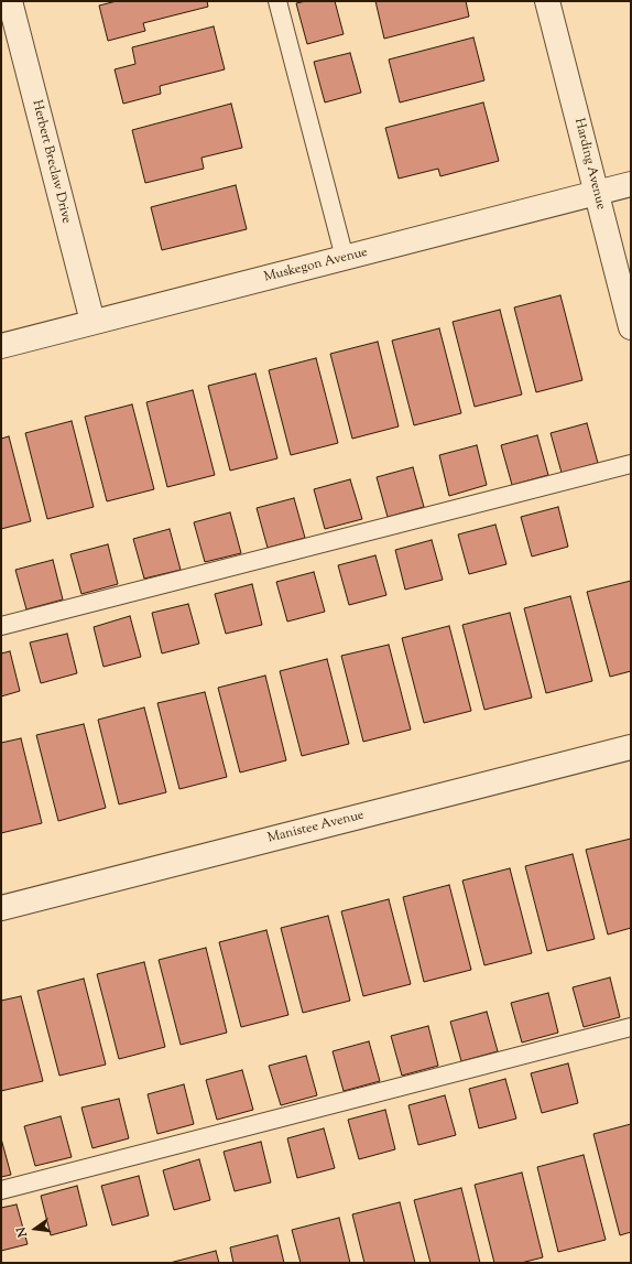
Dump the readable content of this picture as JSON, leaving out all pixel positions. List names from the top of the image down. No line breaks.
{"streets":{"street":["Herbert Breclaw Drive","Harding Avenue","Muskegon Avenue","Manistee Avenue"]},"crossings":[["Herbert Breclaw Drive","Muskegon Avenue"],["Harding Avenue","Muskegon Avenue"]],"north":"left"}
